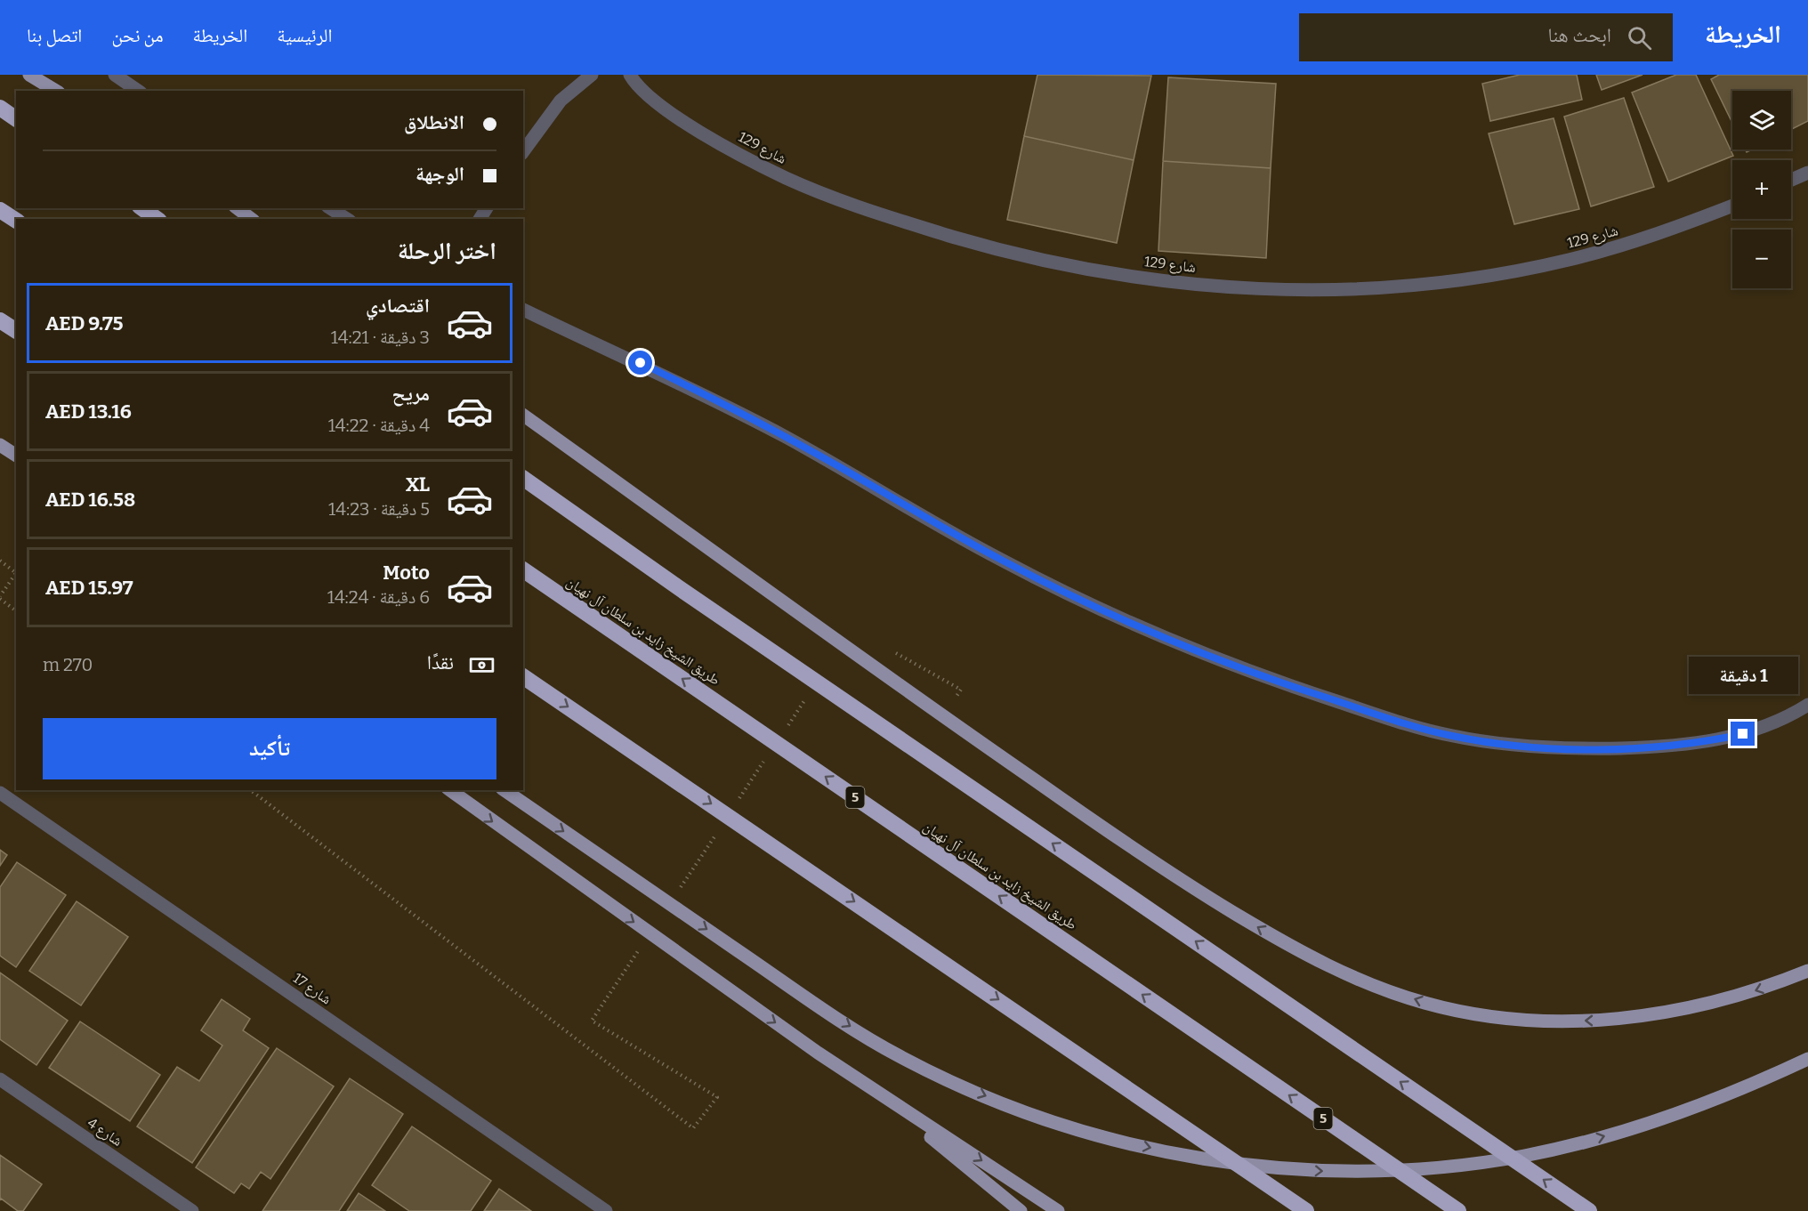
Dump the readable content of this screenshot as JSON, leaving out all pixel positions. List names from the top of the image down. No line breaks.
{"streets":{"highway":["طريق الشيخ زايد بن سلطان آل نهيان","5"],"street":["شارع 129","شارع 17","شارع 4"]},"page":{"header":"الخريطة","search":"ابحث هنا","nav":["الرئيسية","الخريطة","من نحن","اتصل بنا"],"map_buttons":["+","−"],"banner":["الانطلاق","الوجهة"],"heading":"اختر الرحلة","list":[{"name":"اقتصادي","note":"3 دقيقة · 14:21","value":"AED 9.75"},{"name":"مريح","note":"4 دقيقة · 14:22","value":"AED 13.16"},{"name":"XL","note":"5 دقيقة · 14:23","value":"AED 16.58"},{"name":"Moto","note":"6 دقيقة · 14:24","value":"AED 15.97"}],"pay":["نقدًا","270 m"],"bubble":"1 دقيقة","buttons":"تأكيد"}}
